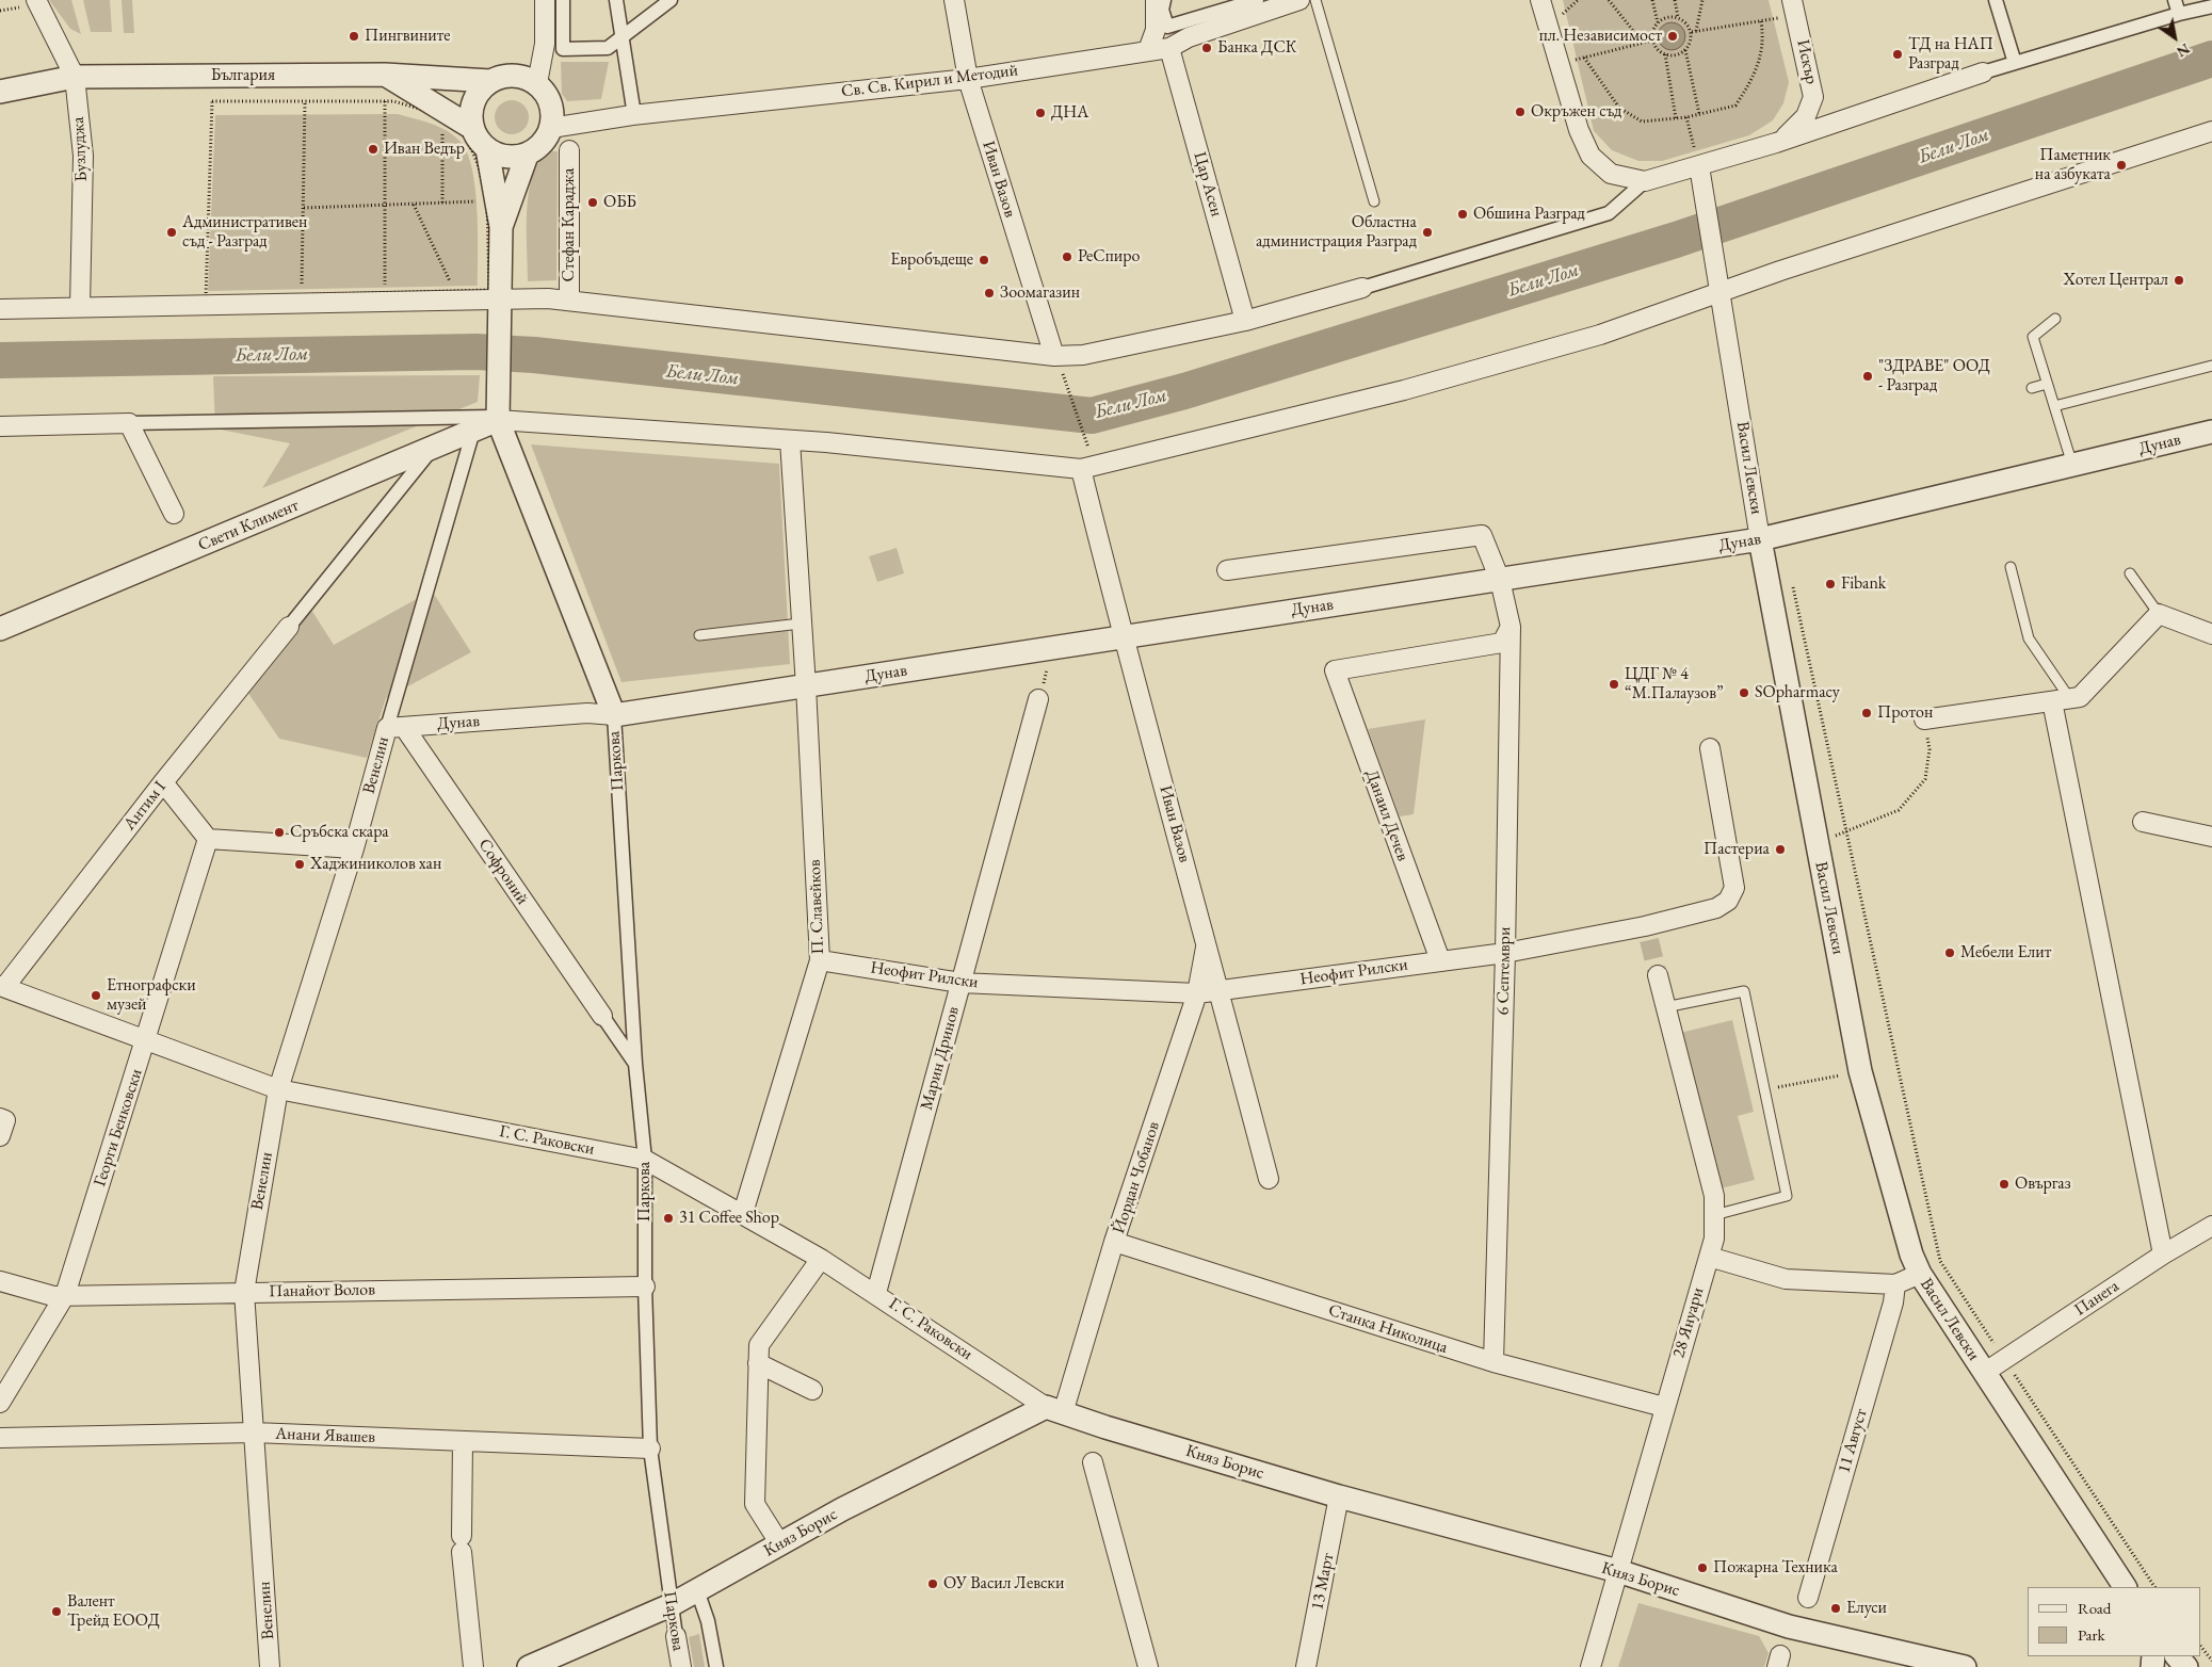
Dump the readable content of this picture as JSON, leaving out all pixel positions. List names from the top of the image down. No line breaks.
{"streets":{"street":["Искър","България","Св. Св. Кирил и Методий","Бузлуджа","Иван Вазов","Цар Асен","Стефан Караджа","Дунав","Васил Левски","Свети Климент","Паркова","Венелин","Антим I","Данаил Дечев","Софроний","П. Славейков","6 Септември","Неофит Рилски","Марин Дринов","Георги Бенковски","Г. С. Раковски","Йордан Чобанов","Панайот Волов","Панега","28 Януари","Станка Николица","Анани Явашев","11 Август","Княз Борис","13 Март"]},"crossings":[["България","Св. Св. Кирил и Методий"],["България","Бузлуджа"],["Св. Св. Кирил и Методий","Иван Вазов"],["Св. Св. Кирил и Методий","Цар Асен"],["Иван Вазов","Дунав"],["Иван Вазов","Неофит Рилски"],["Иван Вазов","Йордан Чобанов"],["Дунав","Васил Левски"],["Дунав","Паркова"],["Дунав","Венелин"],["Дунав","Софроний"],["Дунав","П. Славейков"],["Дунав","6 Септември"],["Васил Левски","Панега"],["Паркова","Г. С. Раковски"],["Паркова","Панайот Волов"],["Паркова","Анани Явашев"],["Паркова","Княз Борис"],["Венелин","Софроний"],["Венелин","Г. С. Раковски"],["Венелин","Панайот Волов"],["Венелин","Анани Явашев"],["Антим I","Г. С. Раковски"],["Данаил Дечев","6 Септември"],["Данаил Дечев","Неофит Рилски"],["П. Славейков","Неофит Рилски"],["П. Славейков","Г. С. Раковски"],["6 Септември","Неофит Рилски"],["6 Септември","Станка Николица"],["Неофит Рилски","Марин Дринов"],["Неофит Рилски","Йордан Чобанов"],["Марин Дринов","Г. С. Раковски"],["Георги Бенковски","Г. С. Раковски"],["Георги Бенковски","Панайот Волов"],["Г. С. Раковски","Йордан Чобанов"],["Г. С. Раковски","Княз Борис"],["Йордан Чобанов","Станка Николица"],["Йордан Чобанов","Княз Борис"],["28 Януари","Станка Николица"],["28 Януари","Княз Борис"],["Княз Борис","13 Март"]],"water":["Бели Лом"],"places":["Пингвините","пл. Независимост","Банка ДСК","ТД на НАП Разград","Окръжен съд","ДНА","Иван Ведър","Паметник на азбуката","ОББ","Обшина Разград","Административен съд - Разград","Областна администрация Разград","РеСпиро","Евробъдеще","Хотел Централ","Зоомагазин","\"ЗДРАВЕ\" ООД - Разград","Fibank","ЦДГ № 4 “М.Палаузов”","SOpharmacy","Протон","Сръбска скара","Пастериа","Хаджиниколов хан","Мебели Елит","Етнографски музей","Овъргаз","31 Coffee Shop","Пожарна Техника","ОУ Васил Левски","Елуси","Валент Трейд ЕООД"],"legend":["Road","Park"],"north":"bottom right"}
